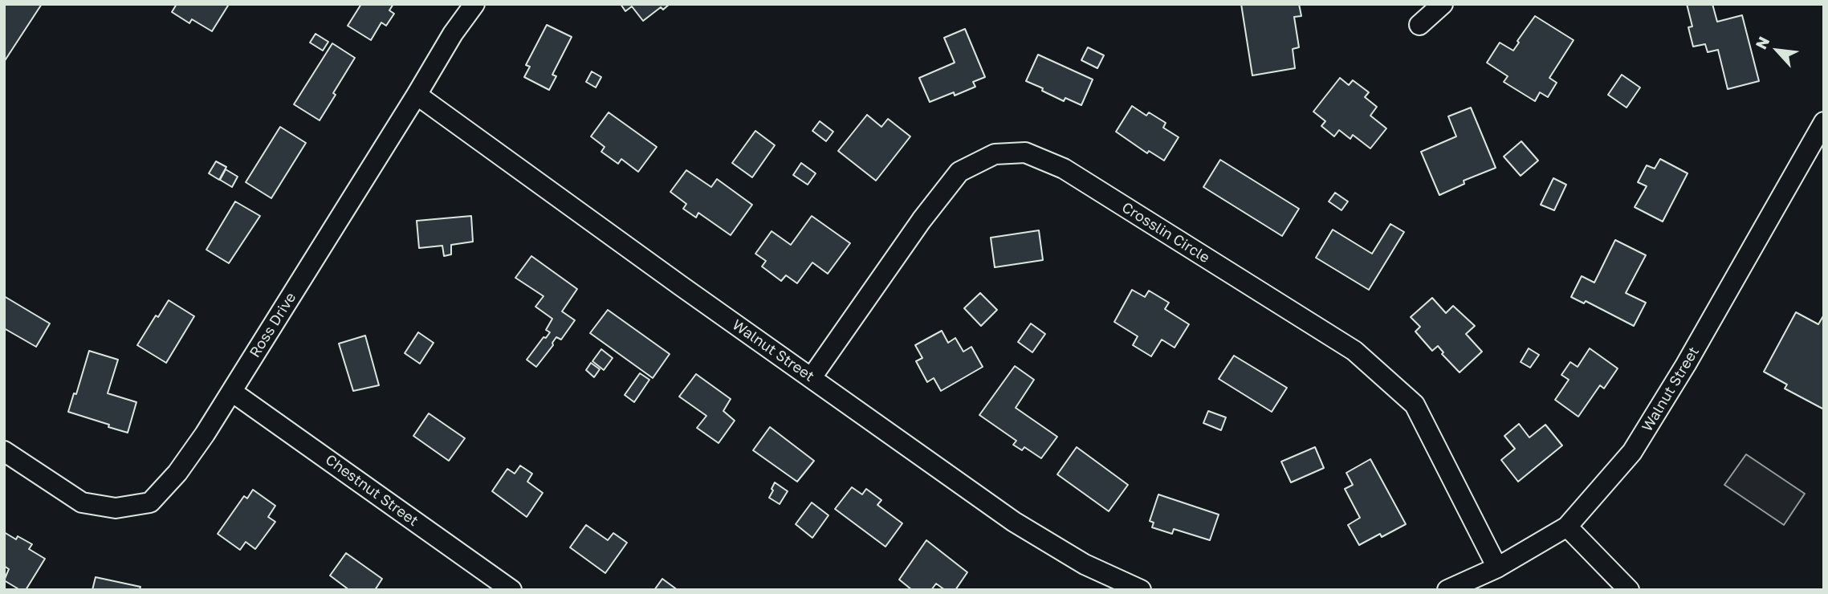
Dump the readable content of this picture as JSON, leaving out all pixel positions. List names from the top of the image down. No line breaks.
{"streets":{"street":["Crosslin Circle","Ross Drive","Walnut Street","Chestnut Street"]},"crossings":[["Crosslin Circle","Walnut Street"],["Ross Drive","Walnut Street"],["Ross Drive","Chestnut Street"]],"north":"top left"}
